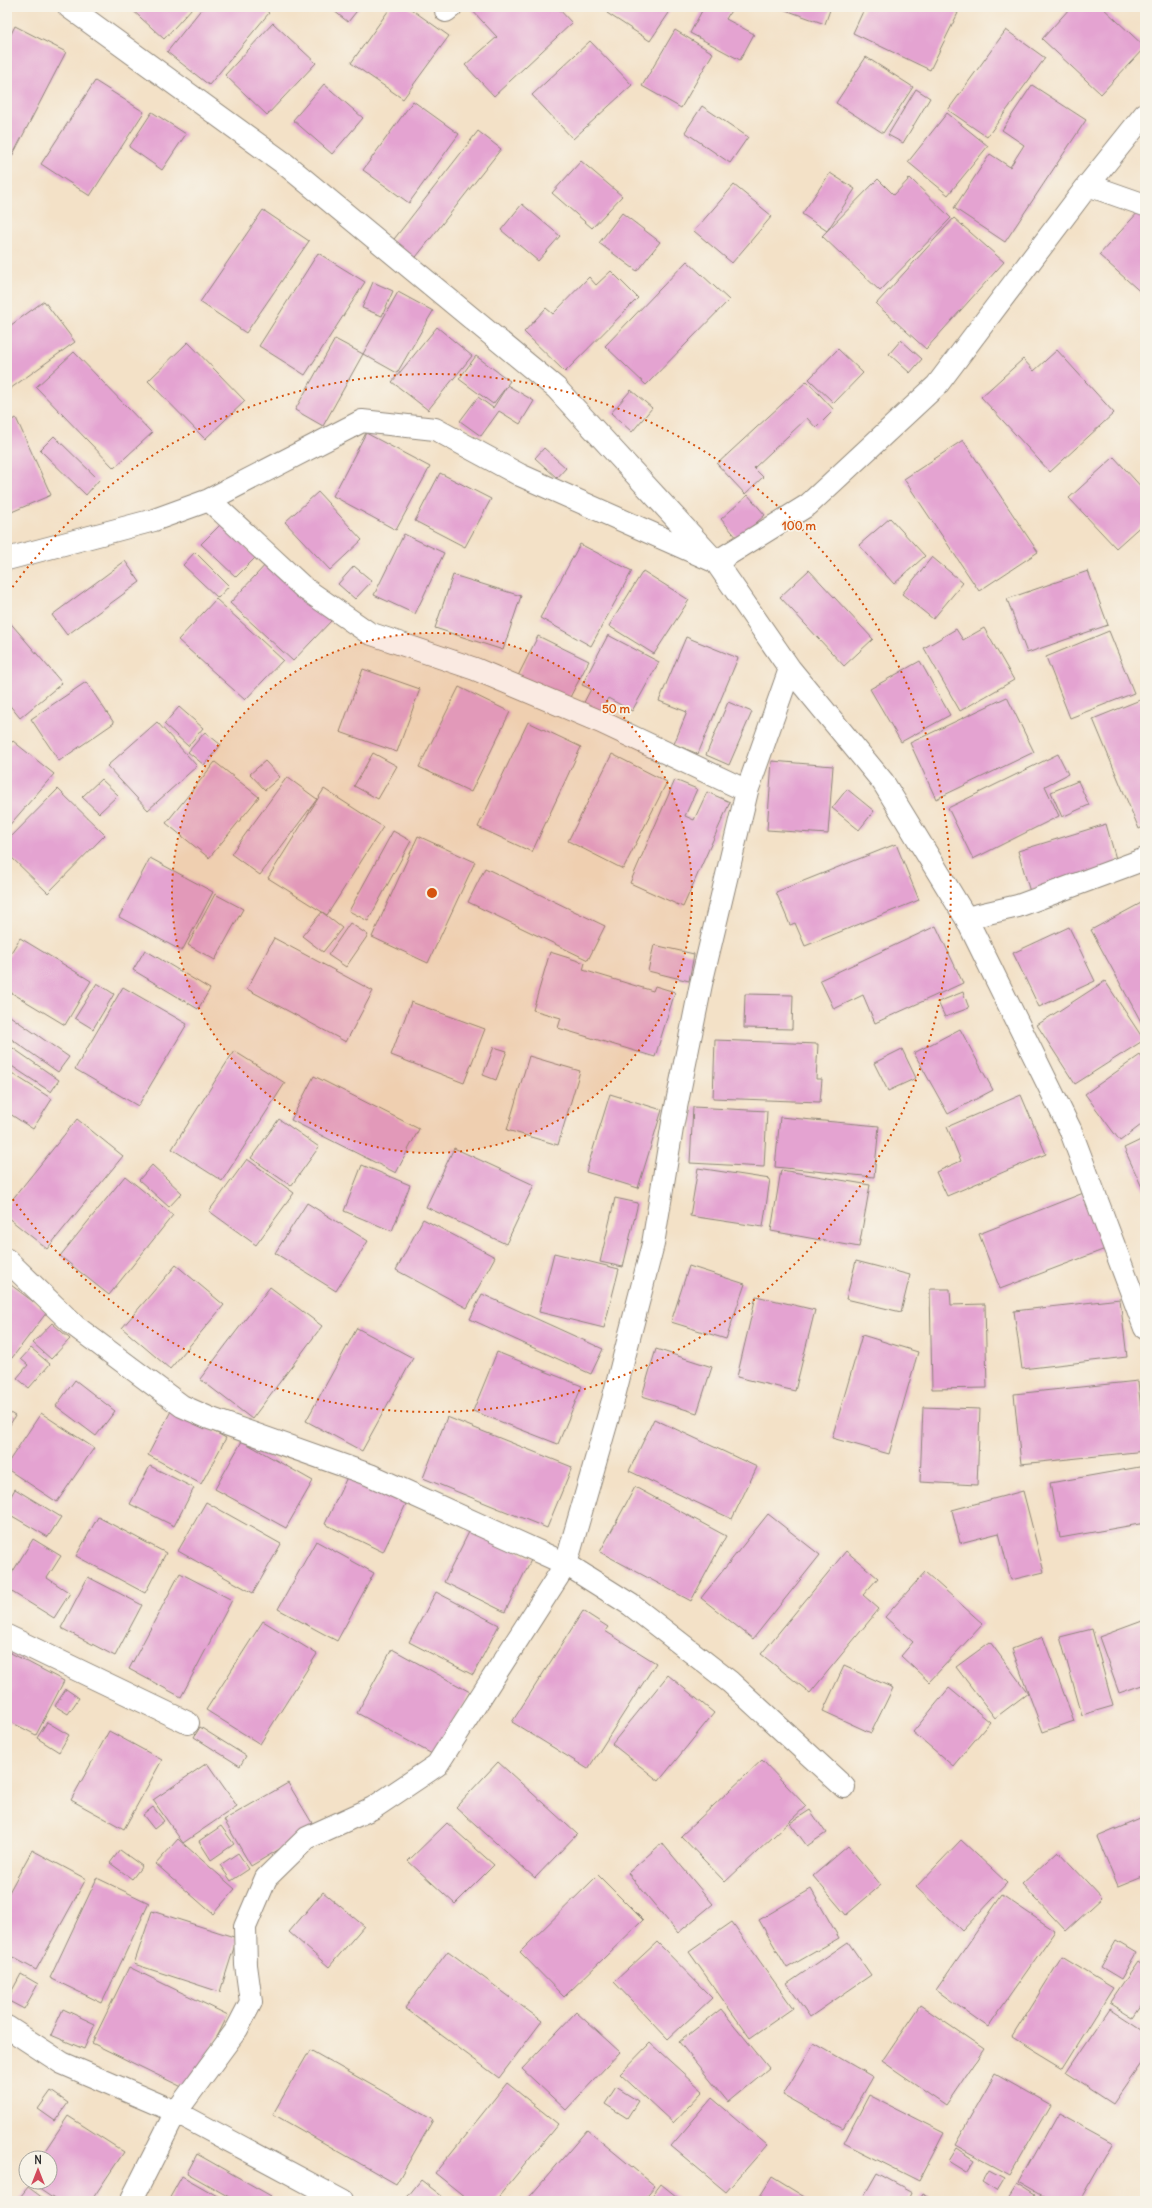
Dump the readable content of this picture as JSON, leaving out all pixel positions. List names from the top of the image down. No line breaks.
{"north":"top","rings":["100 m","50 m"]}
